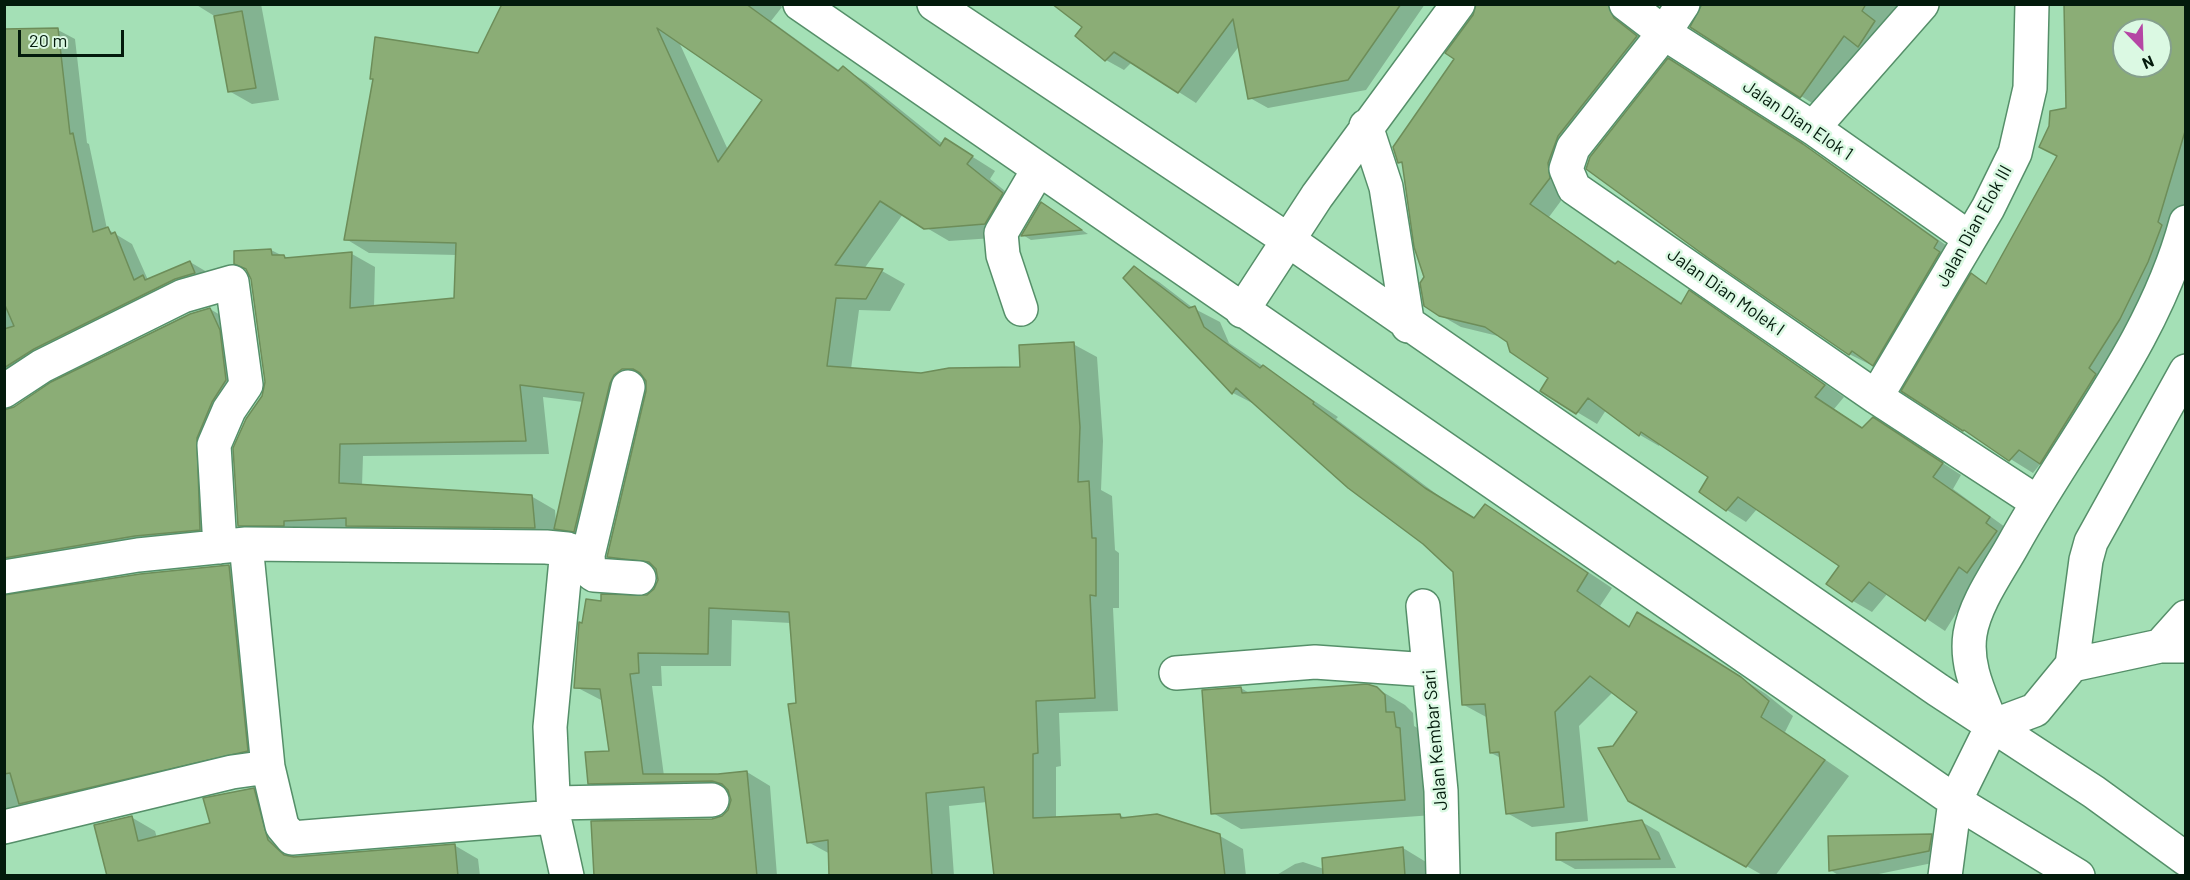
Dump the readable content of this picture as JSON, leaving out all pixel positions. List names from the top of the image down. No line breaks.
{"streets":{"street":["Jalan Dian Elok 1","Jalan Dian Elok III","Jalan Dian Molek I","Jalan Kembar Sari"]},"crossings":[["Jalan Dian Elok 1","Jalan Dian Elok III"],["Jalan Dian Elok 1","Jalan Dian Molek I"],["Jalan Dian Elok III","Jalan Dian Molek I"]],"scale_bar":"20 m","north":"bottom right"}
